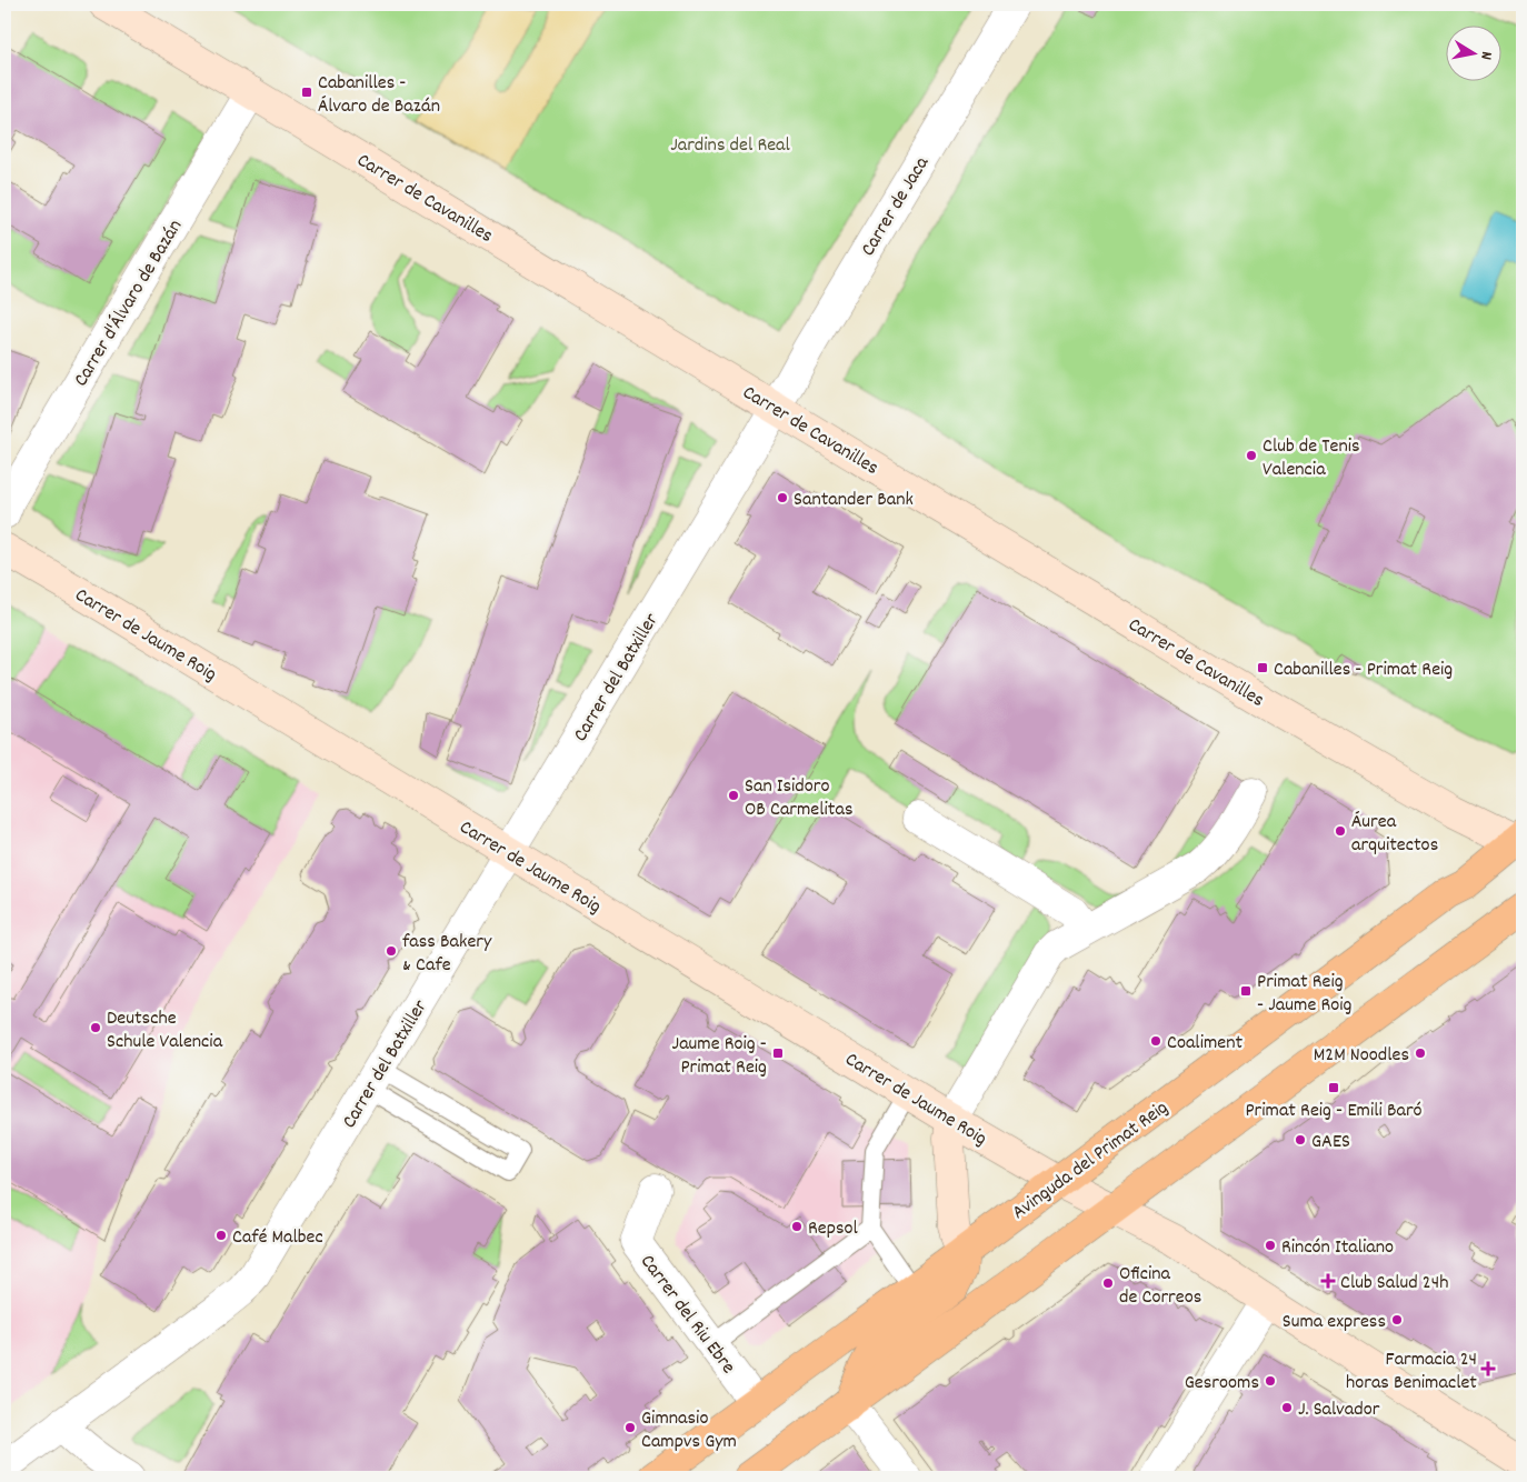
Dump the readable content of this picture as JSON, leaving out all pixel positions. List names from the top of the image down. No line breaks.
{"streets":{"main road":["Avinguda del Primat Reig"],"street":["Carrer de Cavanilles","Carrer de Jaca","Carrer d'Álvaro de Bazán","Carrer de Jaume Roig","Carrer del Batxiller","Carrer del Riu Ebre"]},"crossings":[["Carrer de Cavanilles","Carrer de Jaca"],["Carrer de Cavanilles","Carrer d'Álvaro de Bazán"],["Carrer de Cavanilles","Carrer del Batxiller"],["Carrer de Cavanilles","Avinguda del Primat Reig"],["Carrer de Jaca","Carrer del Batxiller"],["Carrer de Jaume Roig","Carrer del Batxiller"],["Carrer de Jaume Roig","Avinguda del Primat Reig"],["Avinguda del Primat Reig","Carrer del Riu Ebre"]],"parks":["Jardins del Real"],"places":{"transit":["Cabanilles - Álvaro de Bazán","Cabanilles - Primat Reig","Primat Reig - Jaume Roig","Jaume Roig - Primat Reig","Primat Reig - Emili Baró"],"other":["Club de Tenis Valencia","Santander Bank","San Isidoro OB Carmelitas","Áurea arquitectos","fass Bakery & Cafe","Deutsche Schule Valencia","Coaliment","M2M Noodles","GAES","Repsol","Café Malbec","Rincón Italiano","Oficina de Correos","Suma express","Gesrooms","J. Salvador","Gimnasio Campvs Gym"],"health":["Club Salud 24h","Farmacia 24 horas Benimaclet"]},"north":"right"}
